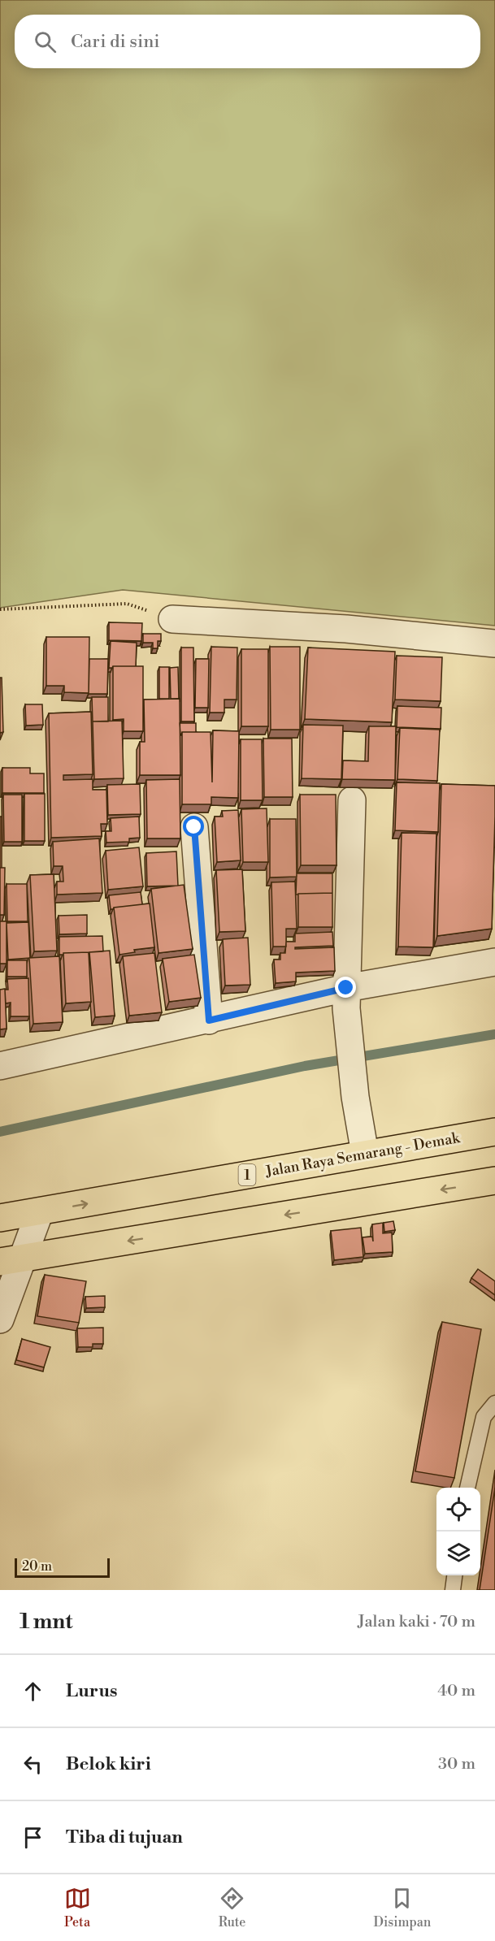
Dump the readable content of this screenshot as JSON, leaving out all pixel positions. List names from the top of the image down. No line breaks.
{"streets":{"highway":["Jalan Raya Semarang - Demak","1"]},"scale_bar":"20 m","page":{"search":"Cari di sini","scale":"20 m","heading":["1 mnt","Jalan kaki · 70 m"],"list":[["Lurus","40 m"],["Belok kiri","30 m"],"Tiba di tujuan"],"nav":["Peta","Rute","Disimpan"]}}
